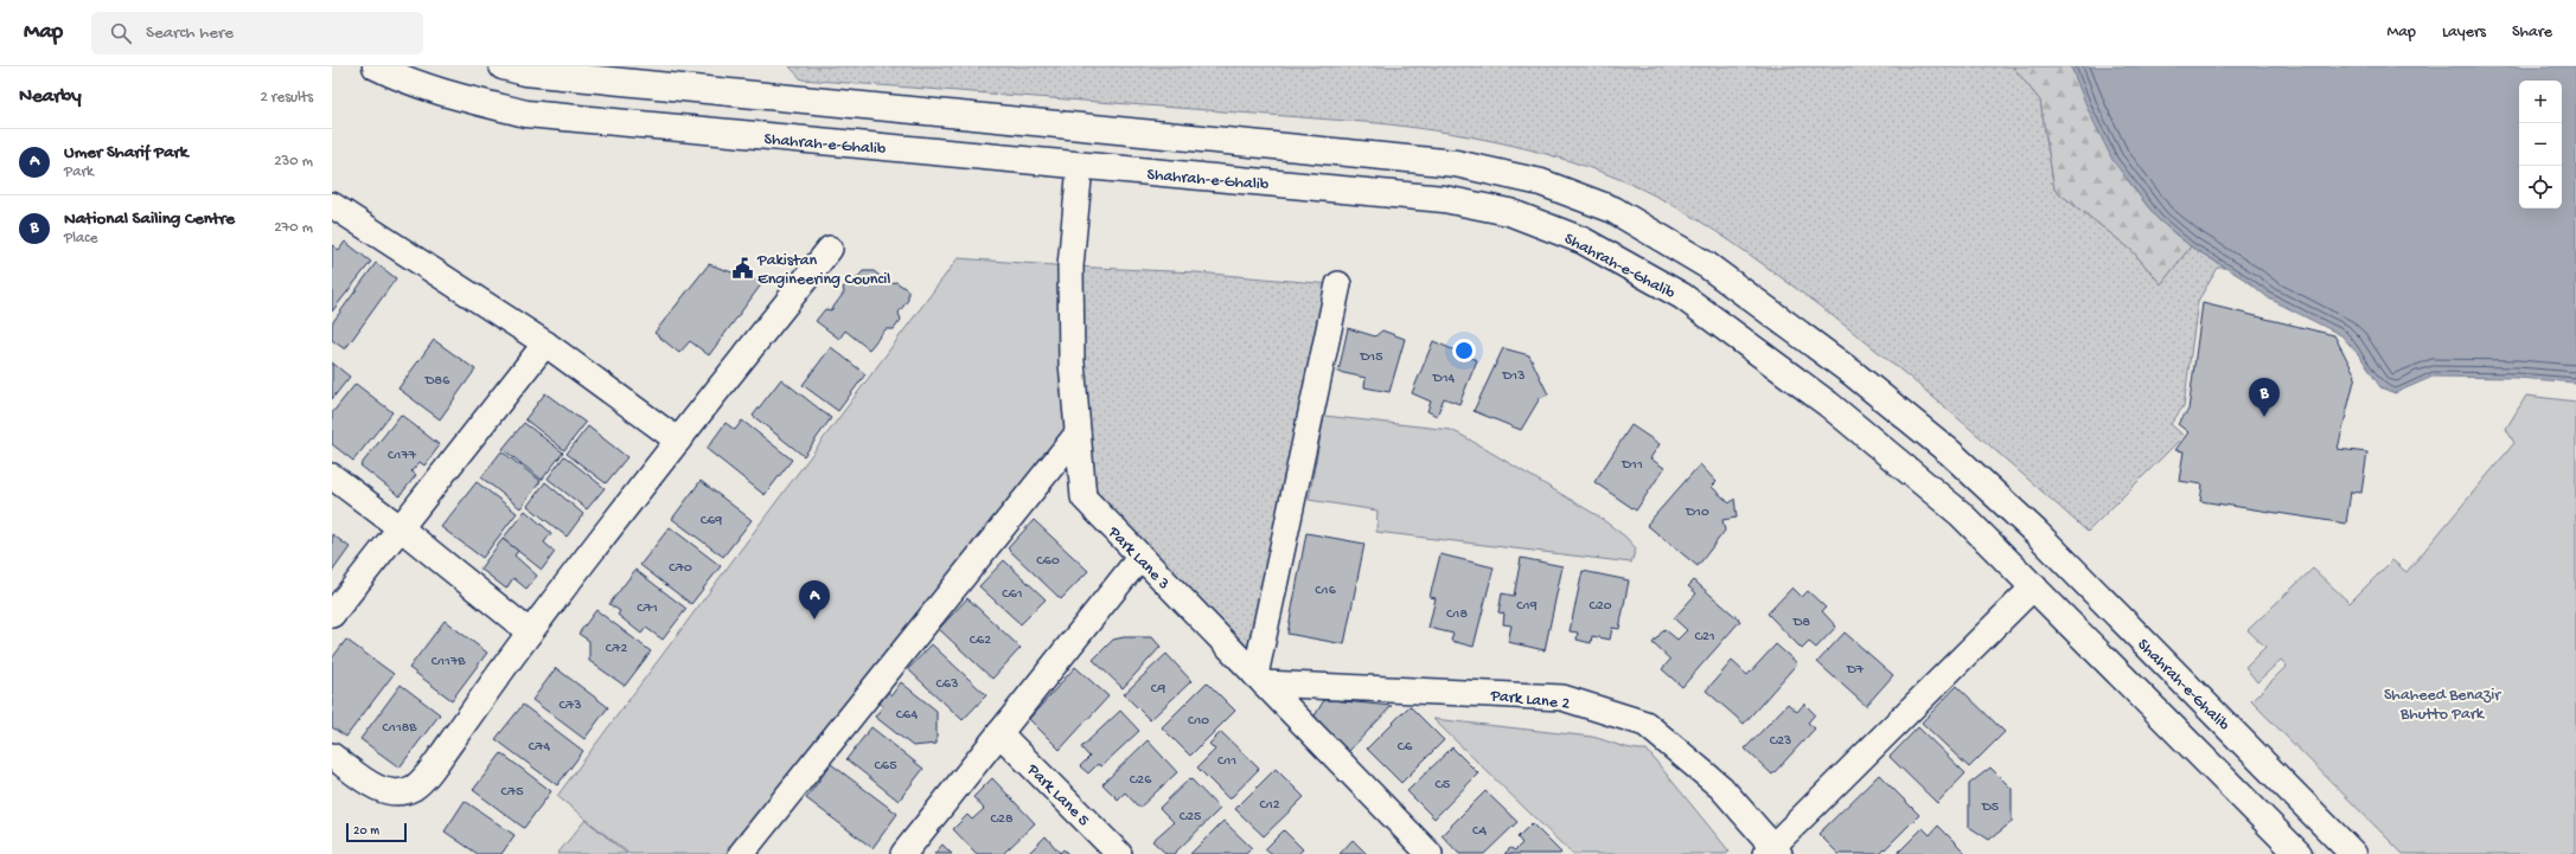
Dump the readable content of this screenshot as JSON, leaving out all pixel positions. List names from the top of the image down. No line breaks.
{"streets":{"main road":["Shahrah-e-Ghalib"],"street":["Park Lane 3","Park Lane 2","Park Lane 5"]},"crossings":[["Shahrah-e-Ghalib","Park Lane 3"],["Park Lane 3","Park Lane 2"]],"parks":["Shaheed Benazir Bhutto Park"],"places":{"public building":["Pakistan Engineering Council"]},"house_numbers":["D15","D13","D14","D86","C177","D11","D10","C69","C60","C70","C16","C61","C19","C20","C71","C18","D8","C21","C62","C72","C117B","D7","C63","C9","C73","C64","C10","C118B","C23","C74","C6","C11","C65","C26","C5","C75","C12","D5","C25","C28","C4"],"scale_bar":"20 m","page":{"header":"Map","search":"Search here","nav":["Map","Layers","Share"],"heading":["Nearby","2 results"],"map_buttons":["+","−"],"list":[{"mark":"A","name":"Umer Sharif Park","note":"Park","value":"230 m"},{"mark":"B","name":"National Sailing Centre","note":"Place","value":"270 m"}],"pins":["B","A"],"scale":"20 m"}}
